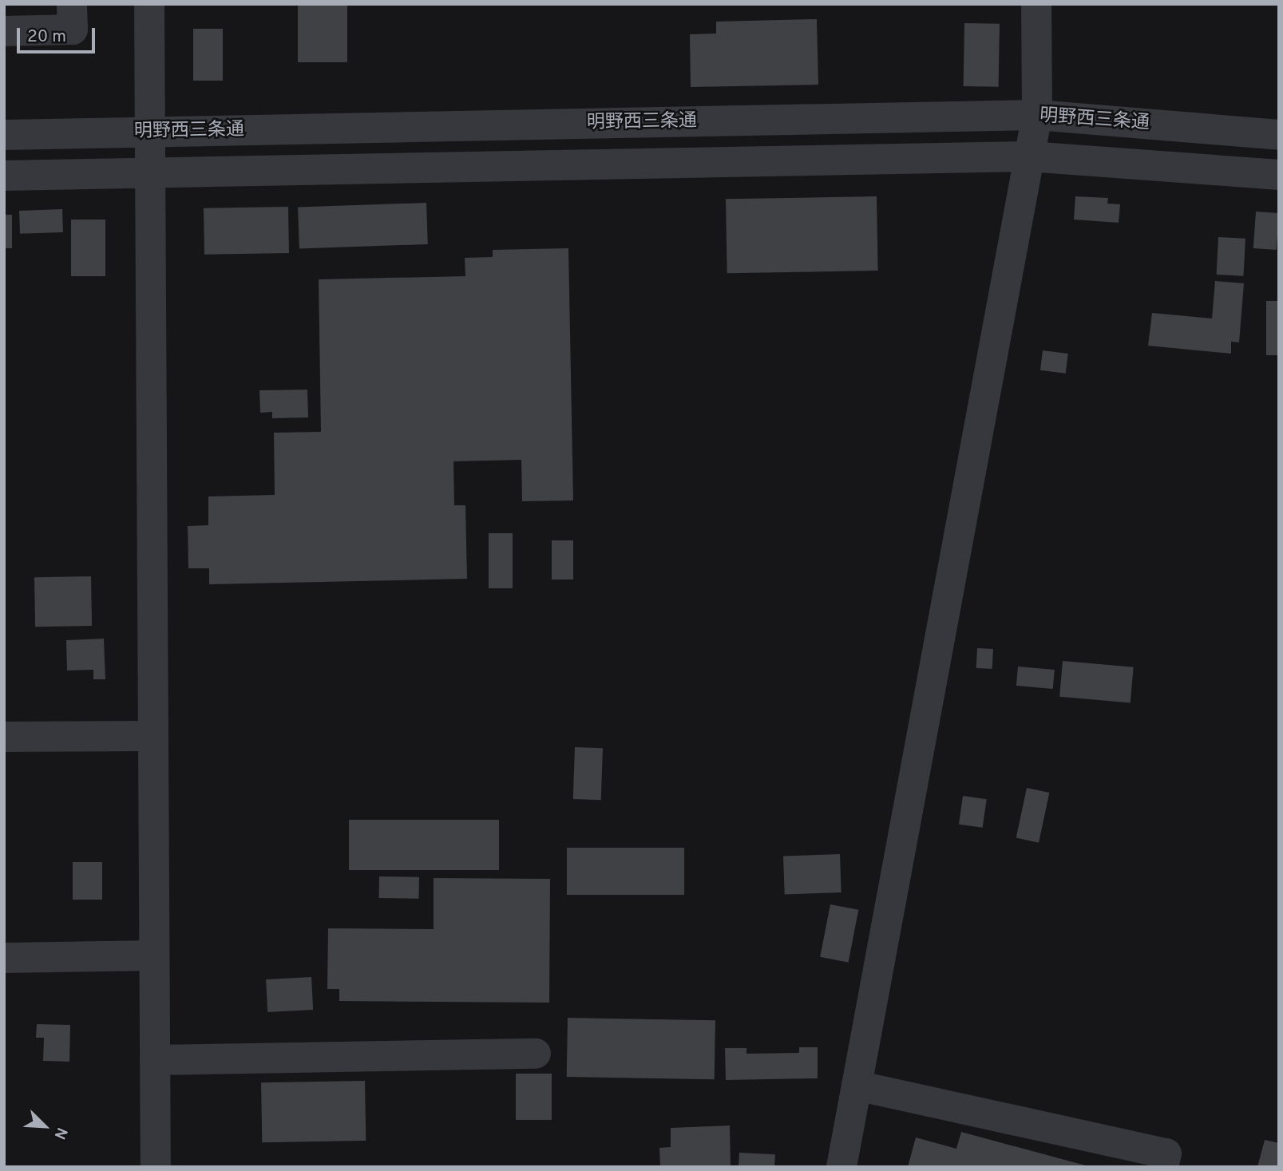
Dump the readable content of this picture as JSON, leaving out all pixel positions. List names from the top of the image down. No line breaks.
{"streets":{"street":["明野西三条通"]},"scale_bar":"20 m","north":"bottom right"}
